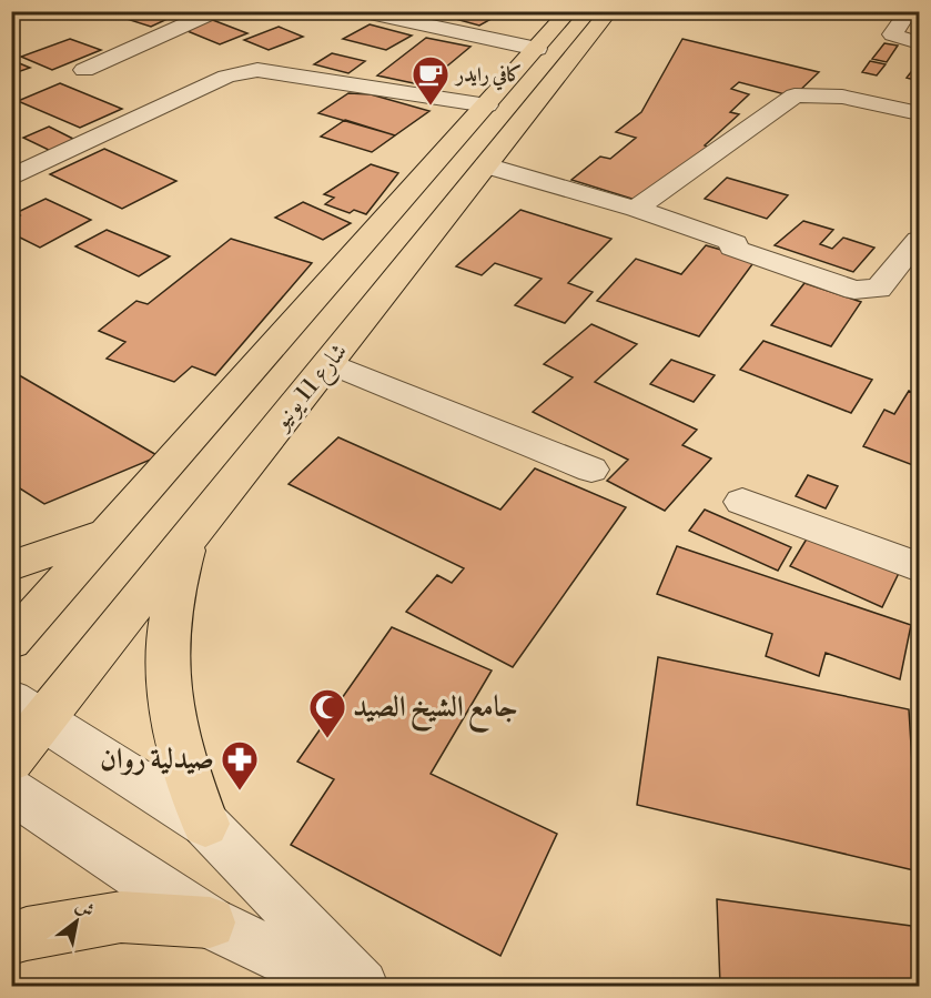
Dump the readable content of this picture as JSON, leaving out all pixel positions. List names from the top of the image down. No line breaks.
{"streets":{"highway":["شارع 11 يونيو"]},"places":{"cafe":["كافي رايدر"],"mosque":["جامع الشيخ الصيد"],"pharmacy":["صيدلية روان"]},"north":"top right"}
